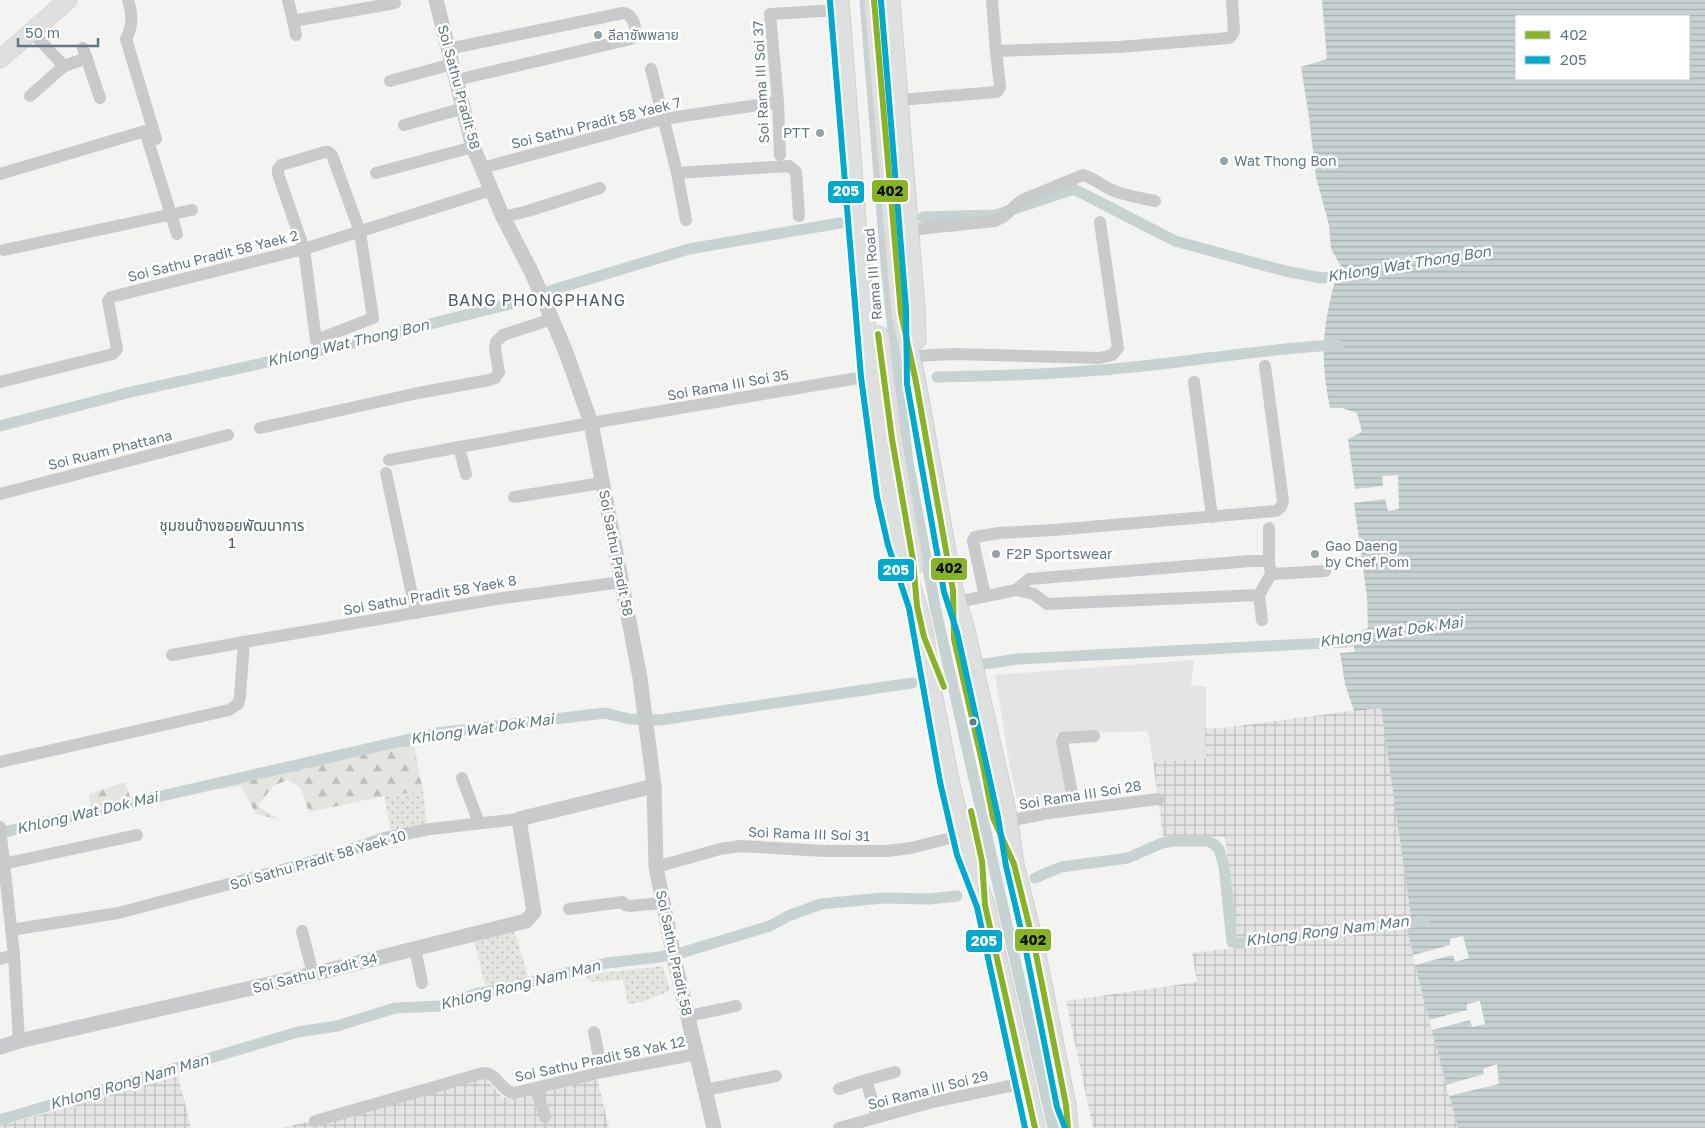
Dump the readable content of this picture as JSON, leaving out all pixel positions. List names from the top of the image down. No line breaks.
{"streets":{"main road":["Rama III Road"],"street":["Soi Rama III Soi 37","Soi Sathu Pradit 58","Soi Sathu Pradit 58 Yaek 7","Soi Sathu Pradit 58 Yaek 2","Soi Rama III Soi 35","Soi Ruam Phattana","Soi Sathu Pradit 58 Yaek 8","Soi Rama III Soi 28","Soi Rama III Soi 31","Soi Sathu Pradit 58 Yaek 10","Soi Sathu Pradit 34","Soi Sathu Pradit 58 Yak 12","Soi Rama III Soi 29"]},"crossings":[["Soi Rama III Soi 37","Soi Sathu Pradit 58 Yaek 7"],["Soi Rama III Soi 37","Rama III Road"],["Soi Sathu Pradit 58","Soi Sathu Pradit 58 Yaek 7"],["Soi Sathu Pradit 58","Soi Sathu Pradit 58 Yaek 2"],["Soi Sathu Pradit 58","Soi Rama III Soi 35"],["Soi Sathu Pradit 58","Soi Sathu Pradit 58 Yaek 8"],["Soi Sathu Pradit 58","Soi Rama III Soi 31"],["Soi Sathu Pradit 58","Soi Sathu Pradit 58 Yaek 10"],["Soi Sathu Pradit 58","Soi Sathu Pradit 58 Yak 12"],["Rama III Road","Soi Rama III Soi 35"],["Rama III Road","Soi Rama III Soi 28"],["Rama III Road","Soi Rama III Soi 31"],["Rama III Road","Soi Rama III Soi 29"],["Soi Sathu Pradit 58 Yaek 10","Soi Sathu Pradit 34"]],"districts":["BANG PHONGPHANG","ชุมชนข้างซอยพัฒนาการ 1"],"water":["Khlong Wat Thong Bon","Khlong Wat Dok Mai","Khlong Rong Nam Man"],"places":["ลีลาซัพพลาย","PTT","Wat Thong Bon","F2P Sportswear","Gao Daeng by Chef Pom"],"lines":["transit line 402","transit line 205"],"legend":["402","205"],"scale_bar":"50 m"}
